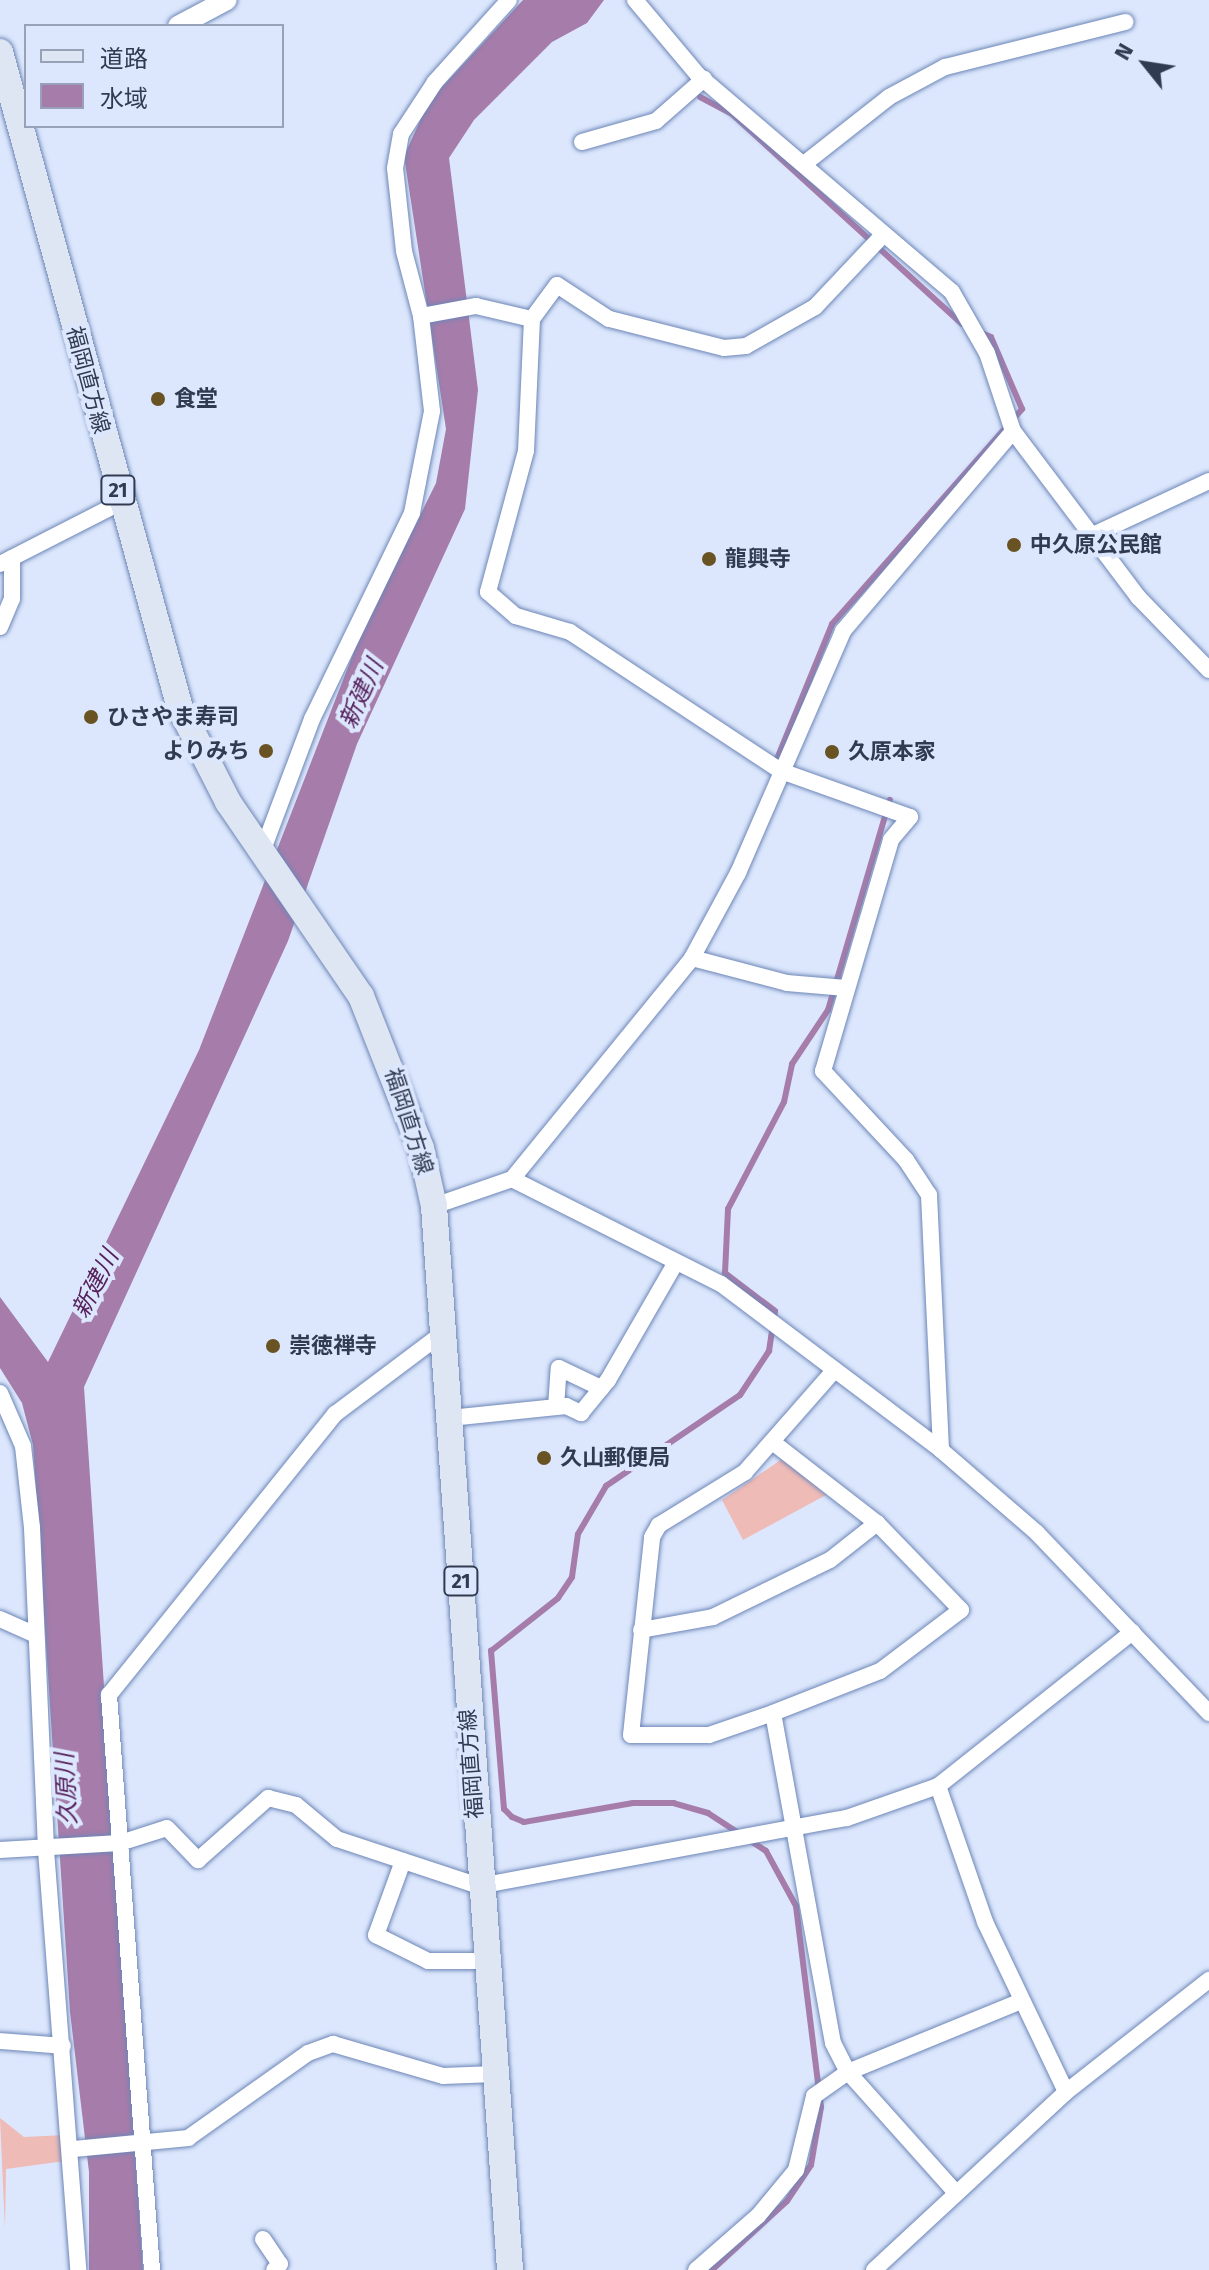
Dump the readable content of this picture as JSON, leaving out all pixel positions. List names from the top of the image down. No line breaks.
{"streets":{"main road":["福岡直方線","21"]},"water":["新建川","久原川"],"places":["食堂","中久原公民館","龍興寺","ひさやま寿司","よりみち","久原本家","崇徳禅寺","久山郵便局"],"legend":["道路","水域"],"north":"top left"}
